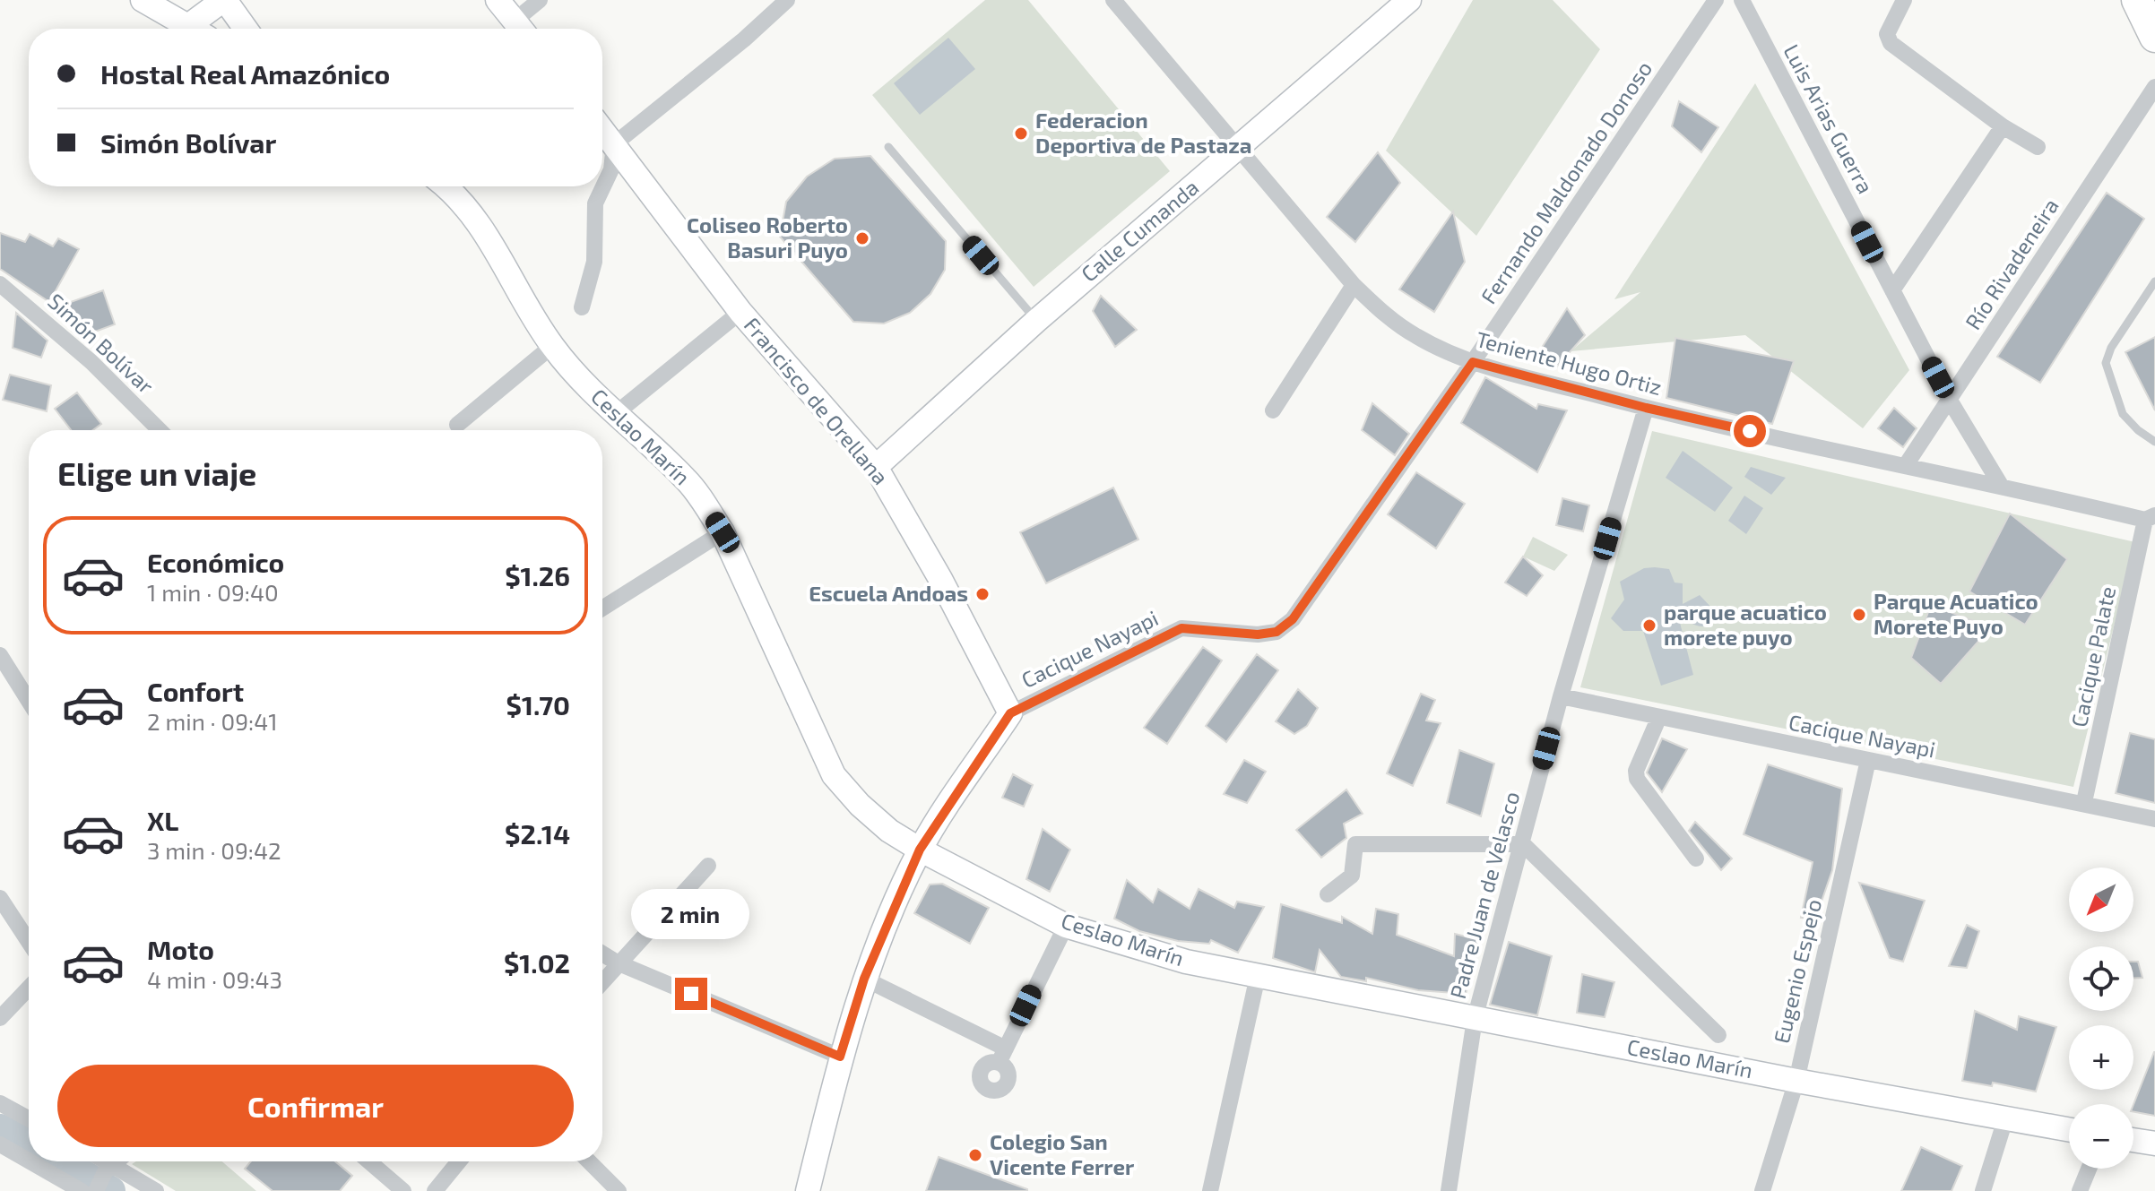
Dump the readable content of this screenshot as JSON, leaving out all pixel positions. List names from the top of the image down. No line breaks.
{"streets":{"main road":["Calle Cumanda","Francisco de Orellana","Ceslao Marín"],"street":["Luis Arias Guerra","Fernando Maldonado Donoso","Río Rivadeneira","Simón Bolívar","Teniente Hugo Ortiz","Cacique Nayapi","Cacique Palate","Padre Juan de Velasco","Eugenio Espejo"]},"crossings":[["Luis Arias Guerra","Río Rivadeneira"],["Luis Arias Guerra","Teniente Hugo Ortiz"],["Fernando Maldonado Donoso","Teniente Hugo Ortiz"],["Fernando Maldonado Donoso","Cacique Nayapi"],["Calle Cumanda","Teniente Hugo Ortiz"],["Calle Cumanda","Francisco de Orellana"],["Río Rivadeneira","Teniente Hugo Ortiz"],["Teniente Hugo Ortiz","Cacique Palate"],["Teniente Hugo Ortiz","Padre Juan de Velasco"],["Francisco de Orellana","Cacique Nayapi"],["Ceslao Marín","Padre Juan de Velasco"],["Ceslao Marín","Eugenio Espejo"],["Cacique Nayapi","Cacique Palate"],["Cacique Nayapi","Padre Juan de Velasco"],["Cacique Nayapi","Eugenio Espejo"]],"places":["Federacion Deportiva de Pastaza","Coliseo Roberto Basuri Puyo","Escuela Andoas","Parque Acuatico Morete Puyo","parque acuatico morete puyo","Colegio San Vicente Ferrer"],"north":"bottom left","page":{"banner":["Hostal Real Amazónico","Simón Bolívar"],"heading":"Elige un viaje","list":[{"name":"Económico","note":"1 min · 09:40","value":"$1.26"},{"name":"Confort","note":"2 min · 09:41","value":"$1.70"},{"name":"XL","note":"3 min · 09:42","value":"$2.14"},{"name":"Moto","note":"4 min · 09:43","value":"$1.02"}],"map_buttons":["+","−"],"bubble":"2 min","buttons":"Confirmar"}}
